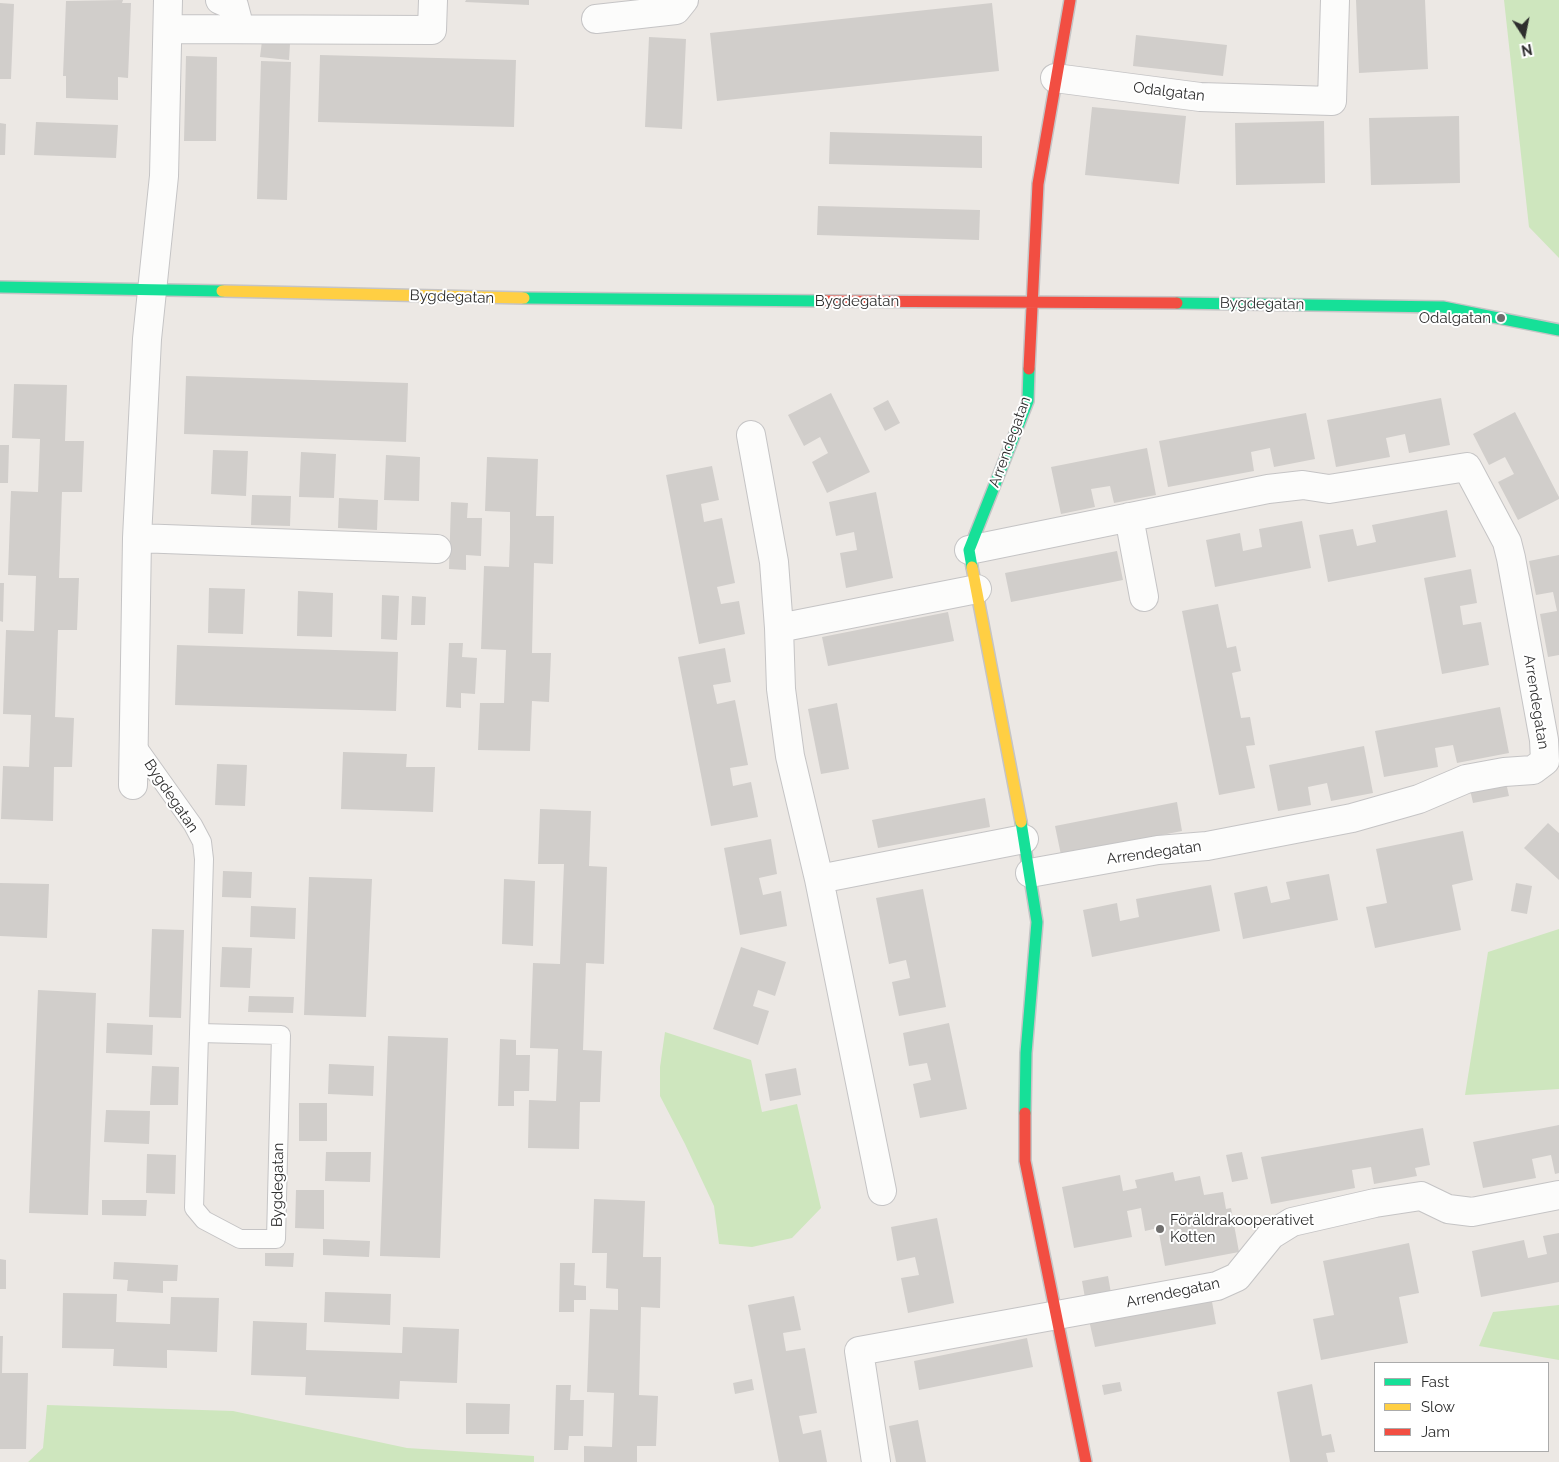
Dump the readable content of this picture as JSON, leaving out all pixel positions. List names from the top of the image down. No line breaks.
{"streets":{"street":["Odalgatan","Bygdegatan","Arrendegatan"]},"crossings":[["Bygdegatan","Arrendegatan"]],"places":["Odalgatan","Föräldrakooperativet Kotten"],"legend":["Fast","Slow","Jam"],"north":"bottom"}
